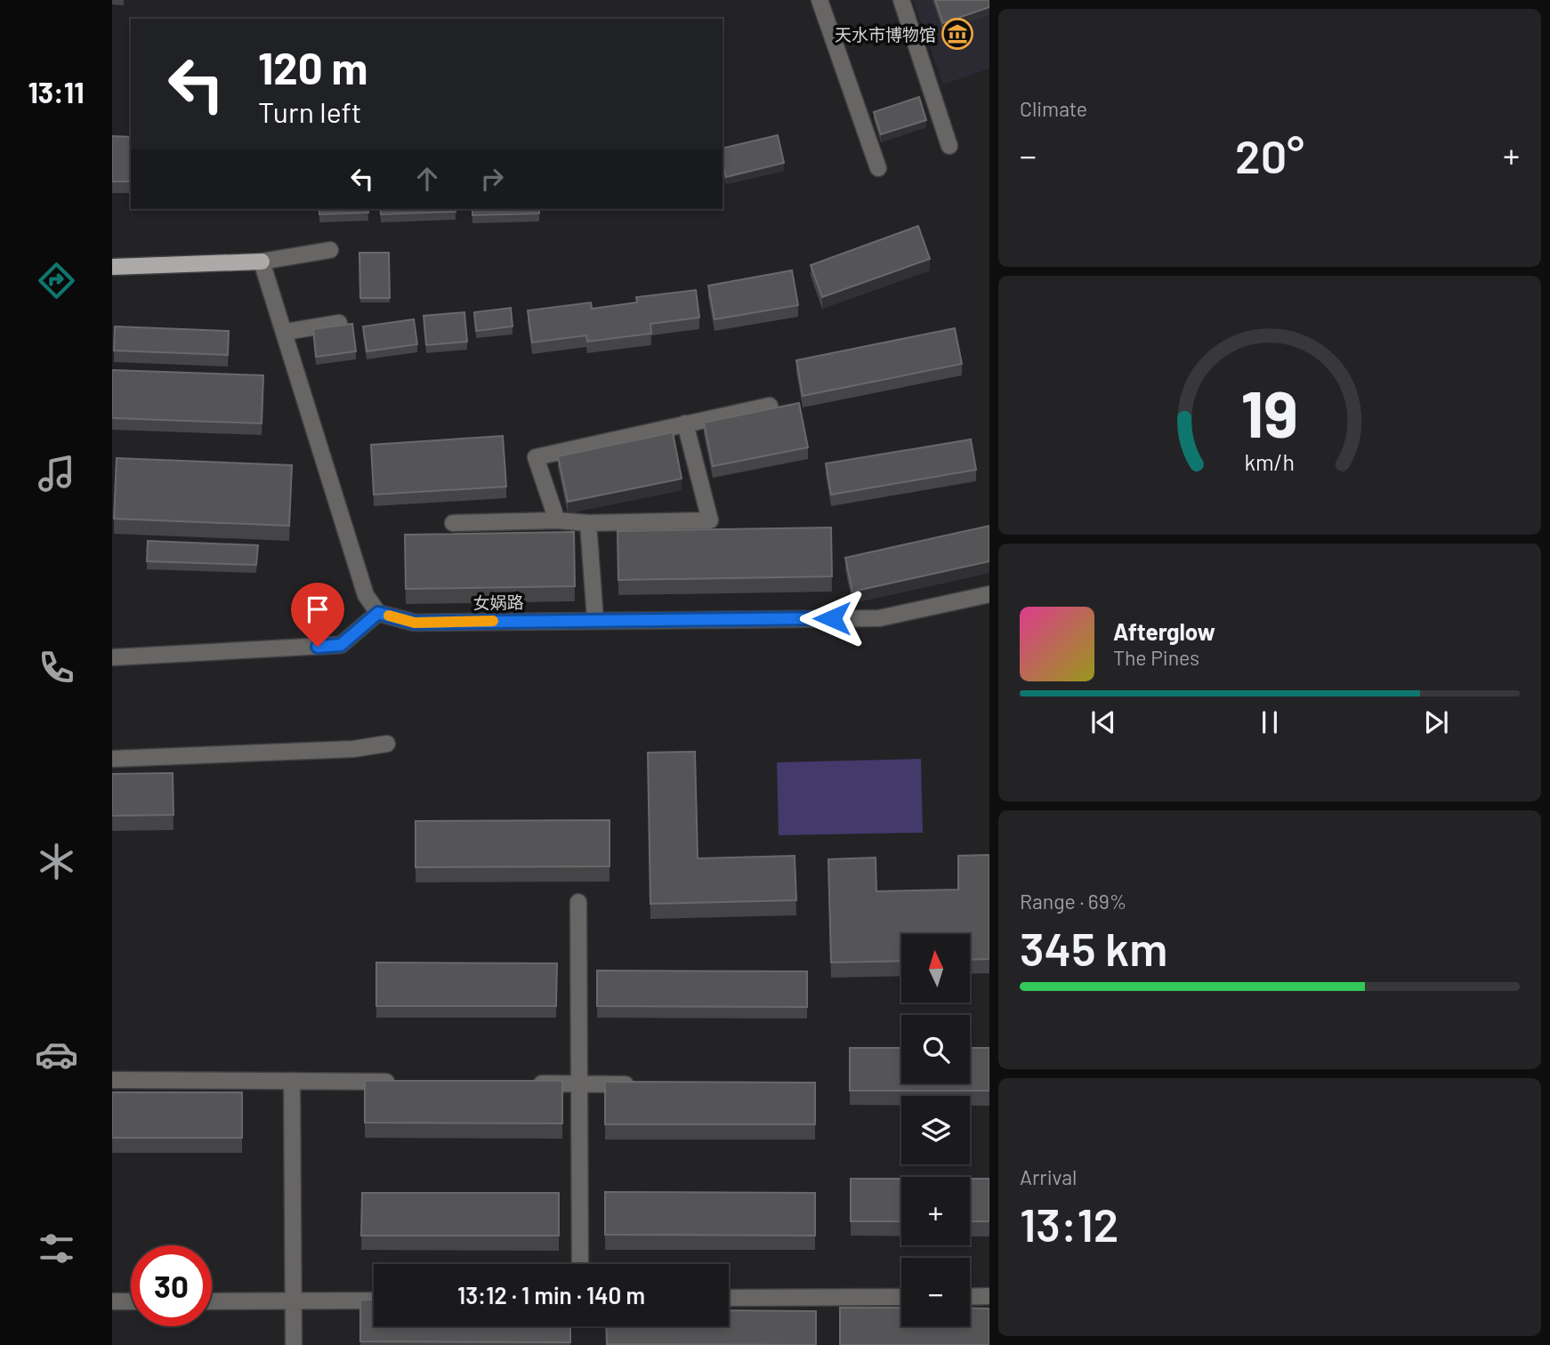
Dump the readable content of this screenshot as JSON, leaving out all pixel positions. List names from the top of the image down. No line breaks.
{"streets":{"street":["女娲路"]},"places":{"museum":["天水市博物馆"]},"north":"top","page":{"tabs":"13:11","tile":["Climate",["Range · 69%","345 km"],["Arrival","13:12"]],"turn":["120 m","Turn left"],"heat":["−","20°","+"],"song":["Afterglow","The Pines"],"map_buttons":["+","−"],"limit":"30","trip":"13:12 · 1 min · 140 m","gauge":["19","km/h"]}}
